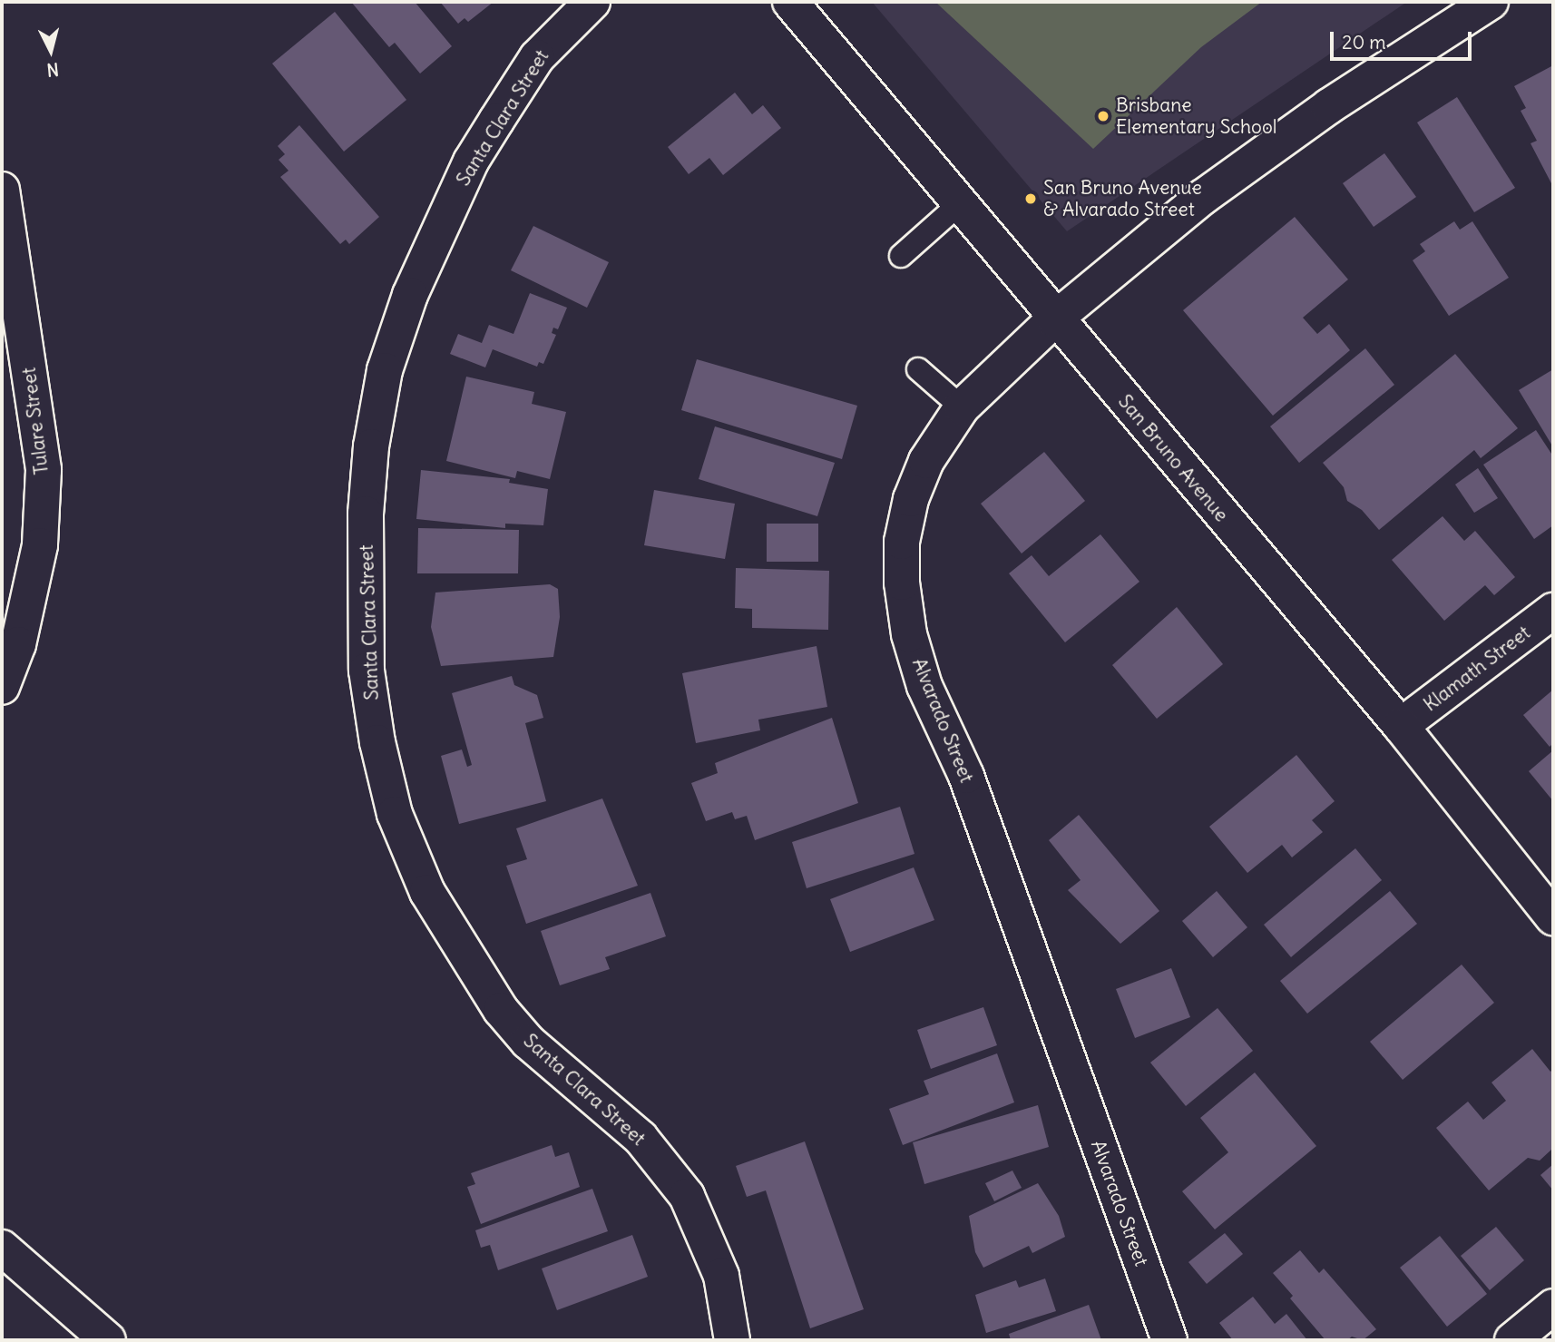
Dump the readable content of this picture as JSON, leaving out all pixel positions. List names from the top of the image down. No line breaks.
{"streets":{"street":["Santa Clara Street","Tulare Street","San Bruno Avenue","Klamath Street","Alvarado Street"]},"crossings":[["San Bruno Avenue","Klamath Street"],["San Bruno Avenue","Alvarado Street"]],"places":["Brisbane Elementary School","San Bruno Avenue & Alvarado Street"],"scale_bar":"20 m","north":"bottom"}
